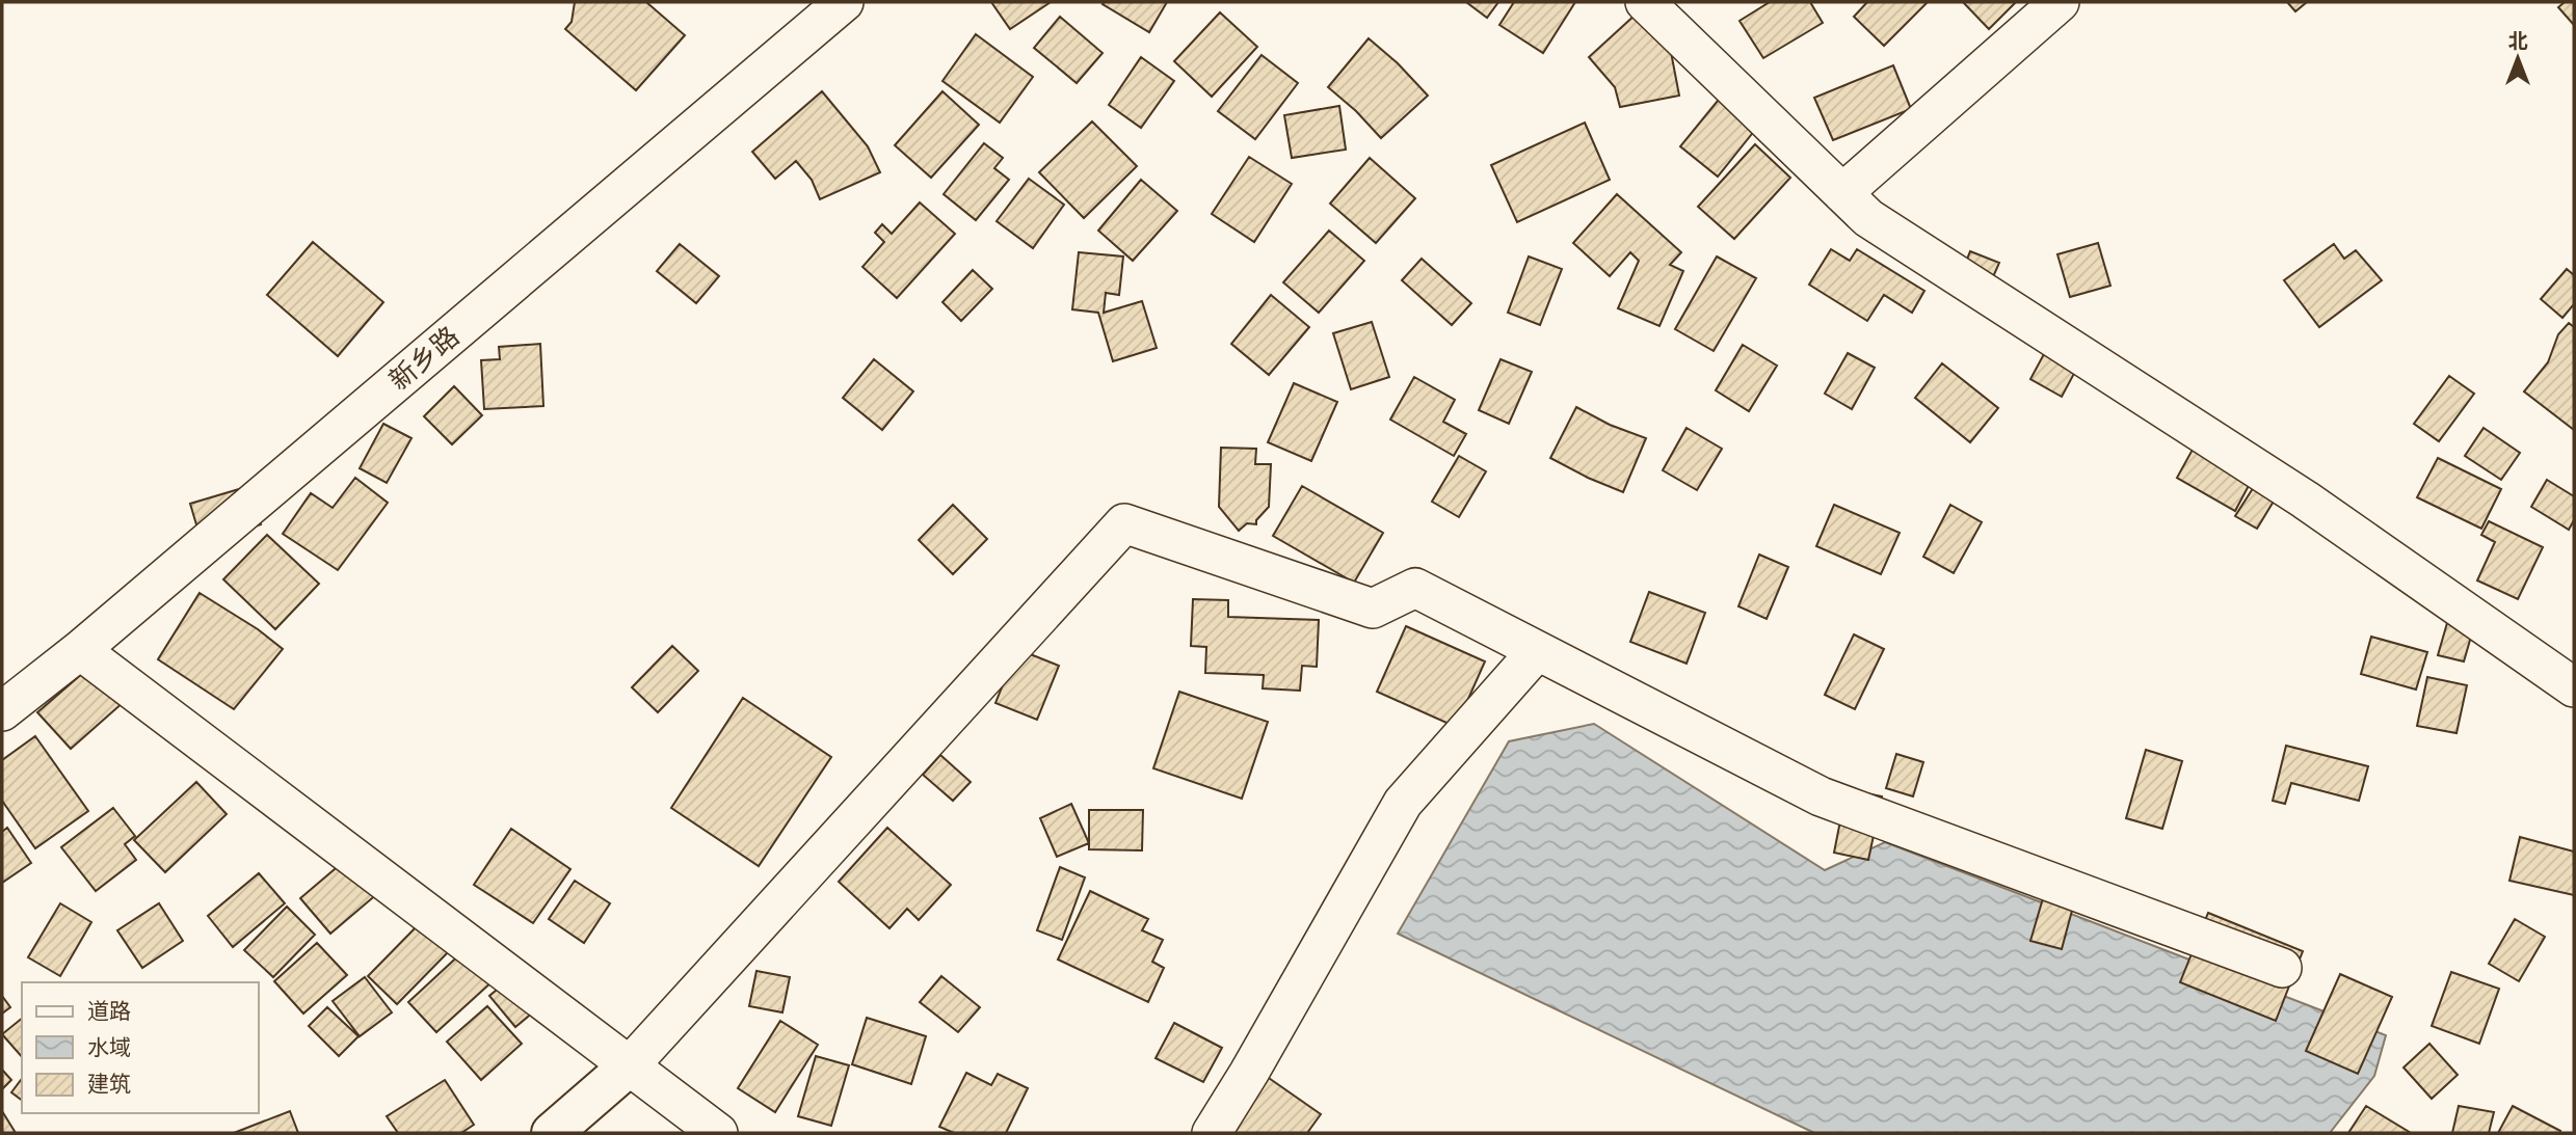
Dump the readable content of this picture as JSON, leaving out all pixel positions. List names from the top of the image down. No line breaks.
{"streets":{"street":["新乡路"]},"legend":["道路","水域","建筑"],"north":"top"}
